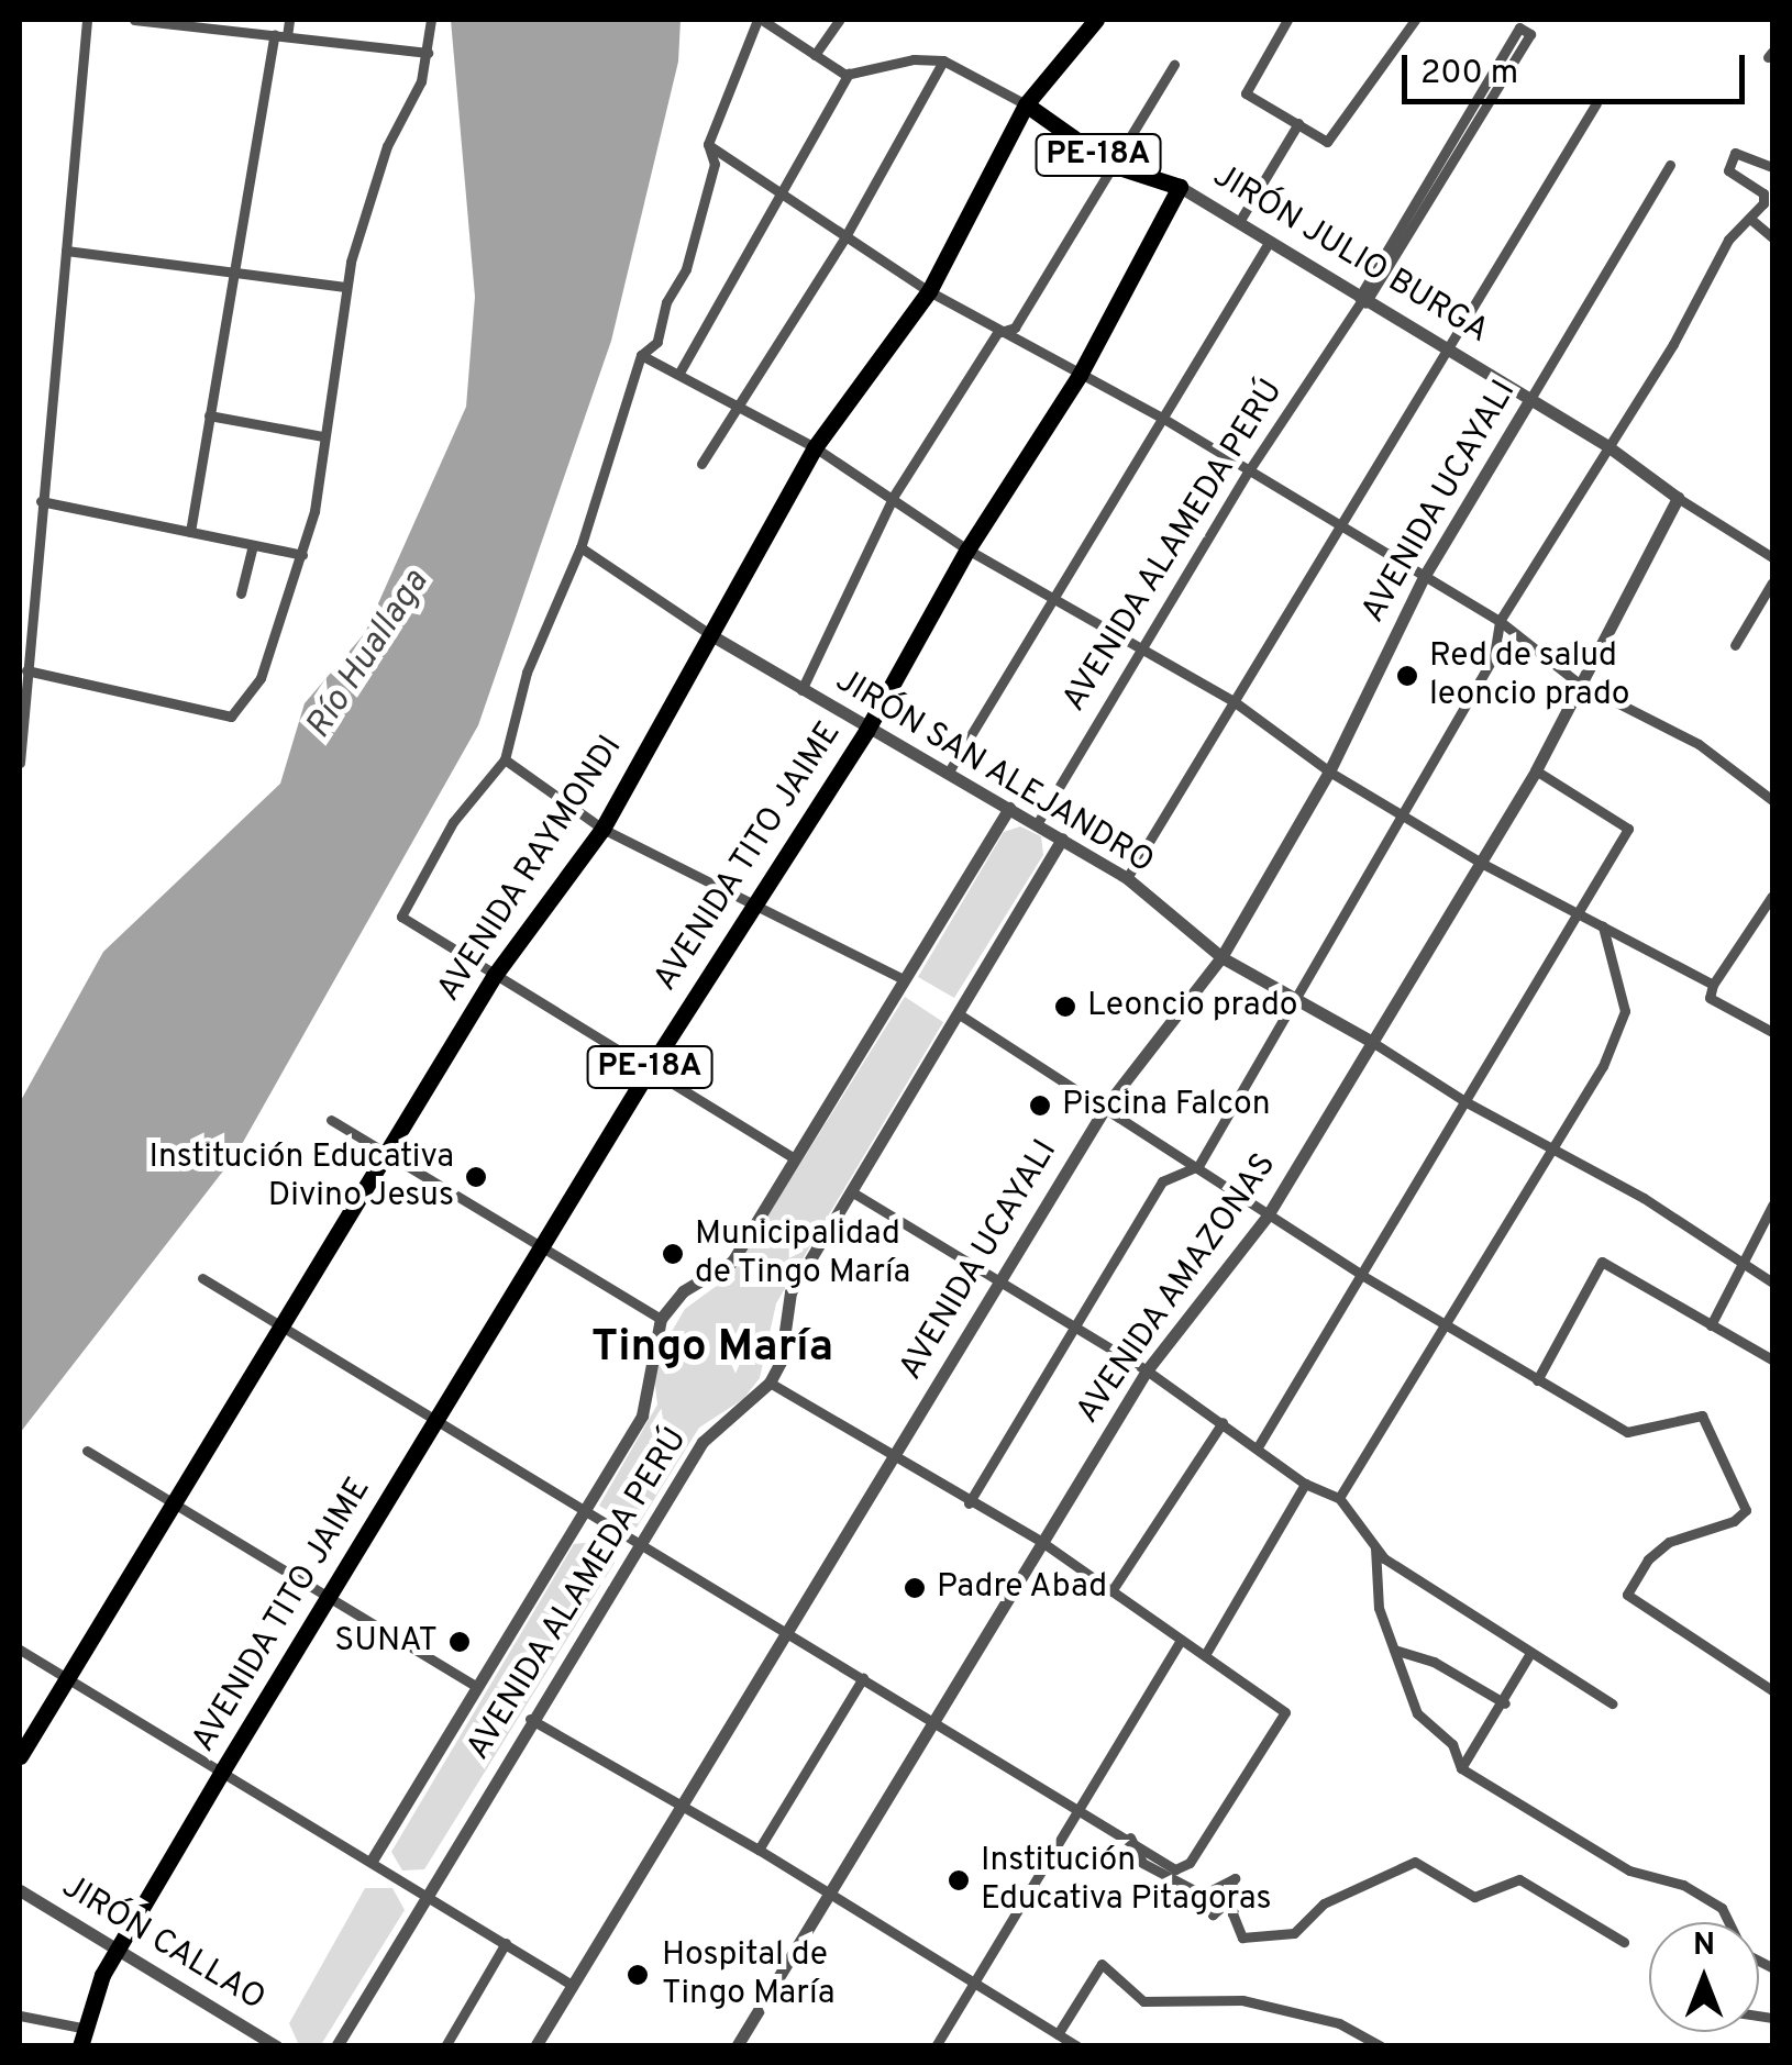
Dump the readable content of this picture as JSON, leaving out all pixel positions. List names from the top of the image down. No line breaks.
{"streets":{"highway":["PE-18A","JIRÓN JULIO BURGA","AVENIDA TITO JAIME","AVENIDA RAYMONDI"],"street":["AVENIDA UCAYALI","AVENIDA ALAMEDA PERÚ","JIRÓN SAN ALEJANDRO","AVENIDA AMAZONAS","JIRÓN CALLAO"]},"crossings":[["PE-18A","AVENIDA TITO JAIME"],["PE-18A","JIRÓN CALLAO"],["JIRÓN JULIO BURGA","AVENIDA UCAYALI"],["JIRÓN JULIO BURGA","AVENIDA ALAMEDA PERÚ"],["JIRÓN JULIO BURGA","AVENIDA TITO JAIME"],["JIRÓN JULIO BURGA","AVENIDA RAYMONDI"],["JIRÓN JULIO BURGA","AVENIDA AMAZONAS"],["AVENIDA UCAYALI","JIRÓN SAN ALEJANDRO"],["AVENIDA ALAMEDA PERÚ","JIRÓN SAN ALEJANDRO"],["JIRÓN SAN ALEJANDRO","AVENIDA TITO JAIME"],["JIRÓN SAN ALEJANDRO","AVENIDA RAYMONDI"],["JIRÓN SAN ALEJANDRO","AVENIDA AMAZONAS"],["AVENIDA TITO JAIME","JIRÓN CALLAO"]],"districts":["Tingo María"],"water":["Río Huallaga"],"places":["Red de salud leoncio prado","Leoncio prado","Piscina Falcon","Institución Educativa Divino Jesus","Municipalidad de Tingo María","Padre Abad","SUNAT","Institución Educativa Pitagoras","Hospital de Tingo María"],"scale_bar":"200 m","north":"top"}
